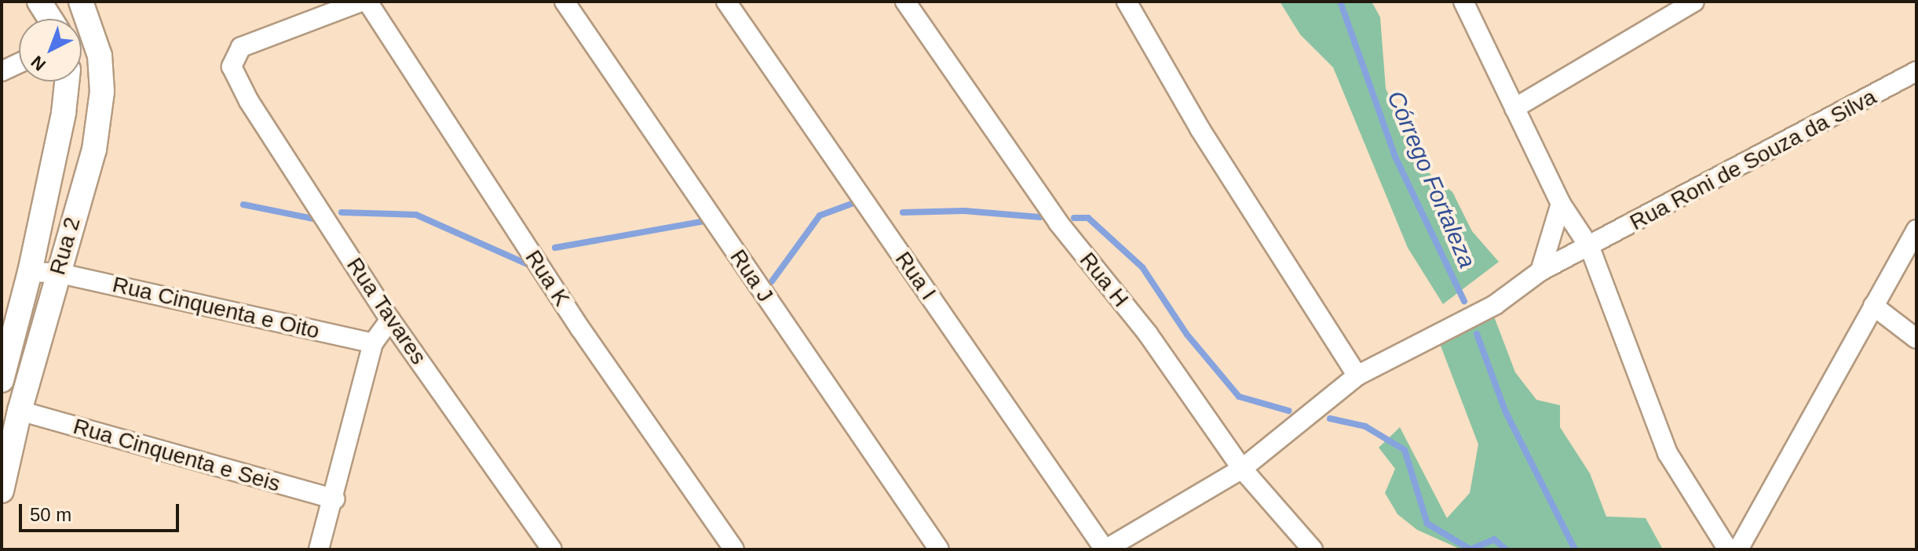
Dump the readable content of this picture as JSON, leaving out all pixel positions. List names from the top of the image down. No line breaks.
{"streets":{"street":["Rua Roni de Souza da Silva","Rua 2","Rua J","Rua I","Rua K","Rua H","Rua Cinquenta e Oito","Rua Tavares","Rua Cinquenta e Seis"]},"crossings":[["Rua Roni de Souza da Silva","Rua H"],["Rua 2","Rua Cinquenta e Oito"],["Rua 2","Rua Cinquenta e Seis"]],"water":["Córrego Fortaleza"],"scale_bar":"50 m","north":"bottom left"}
